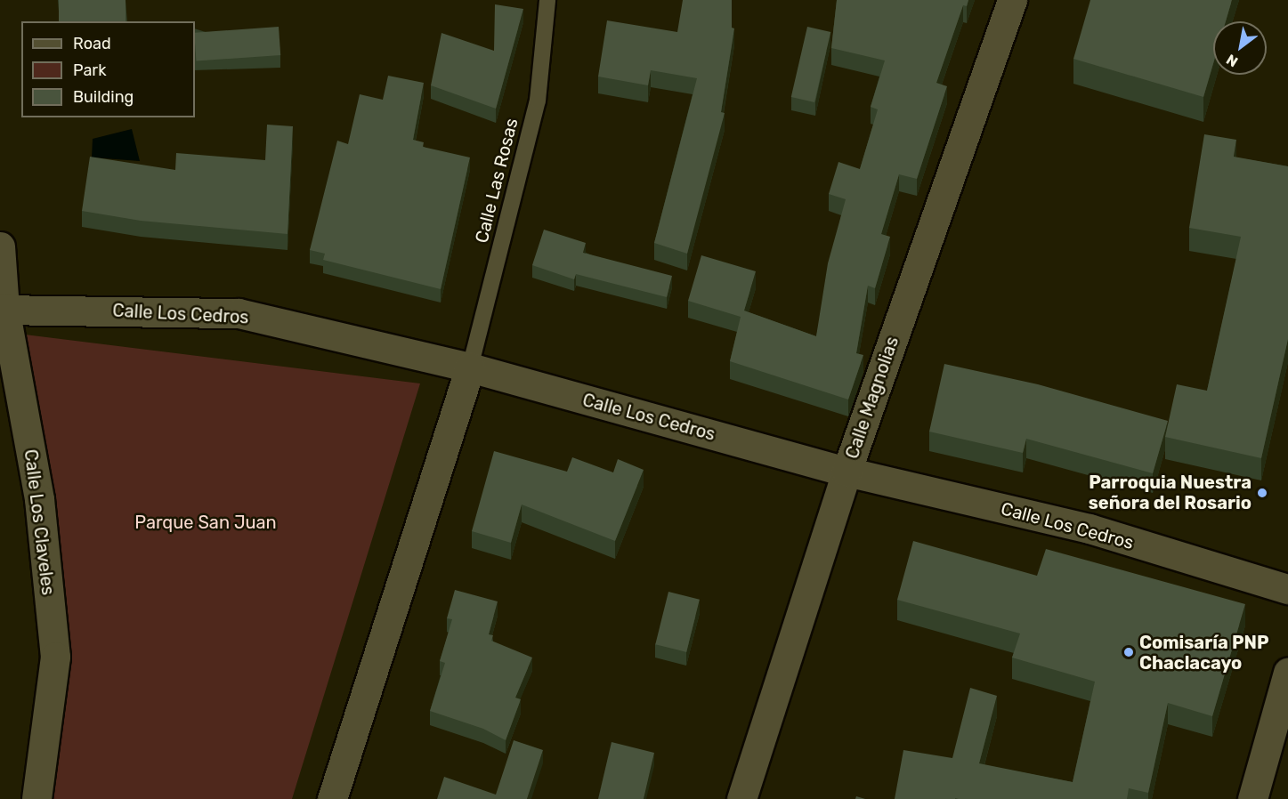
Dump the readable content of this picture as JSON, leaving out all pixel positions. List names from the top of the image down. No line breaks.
{"streets":{"street":["Calle Los Cedros","Calle Magnolias","Calle Los Claveles"],"lane":["Calle Las Rosas"]},"crossings":[["Calle Las Rosas","Calle Los Cedros"],["Calle Los Cedros","Calle Magnolias"],["Calle Los Cedros","Calle Los Claveles"]],"parks":["Parque San Juan"],"places":["Parroquia Nuestra señora del Rosario","Comisaría PNP Chaclacayo"],"legend":["Road","Park","Building"],"north":"bottom left"}
